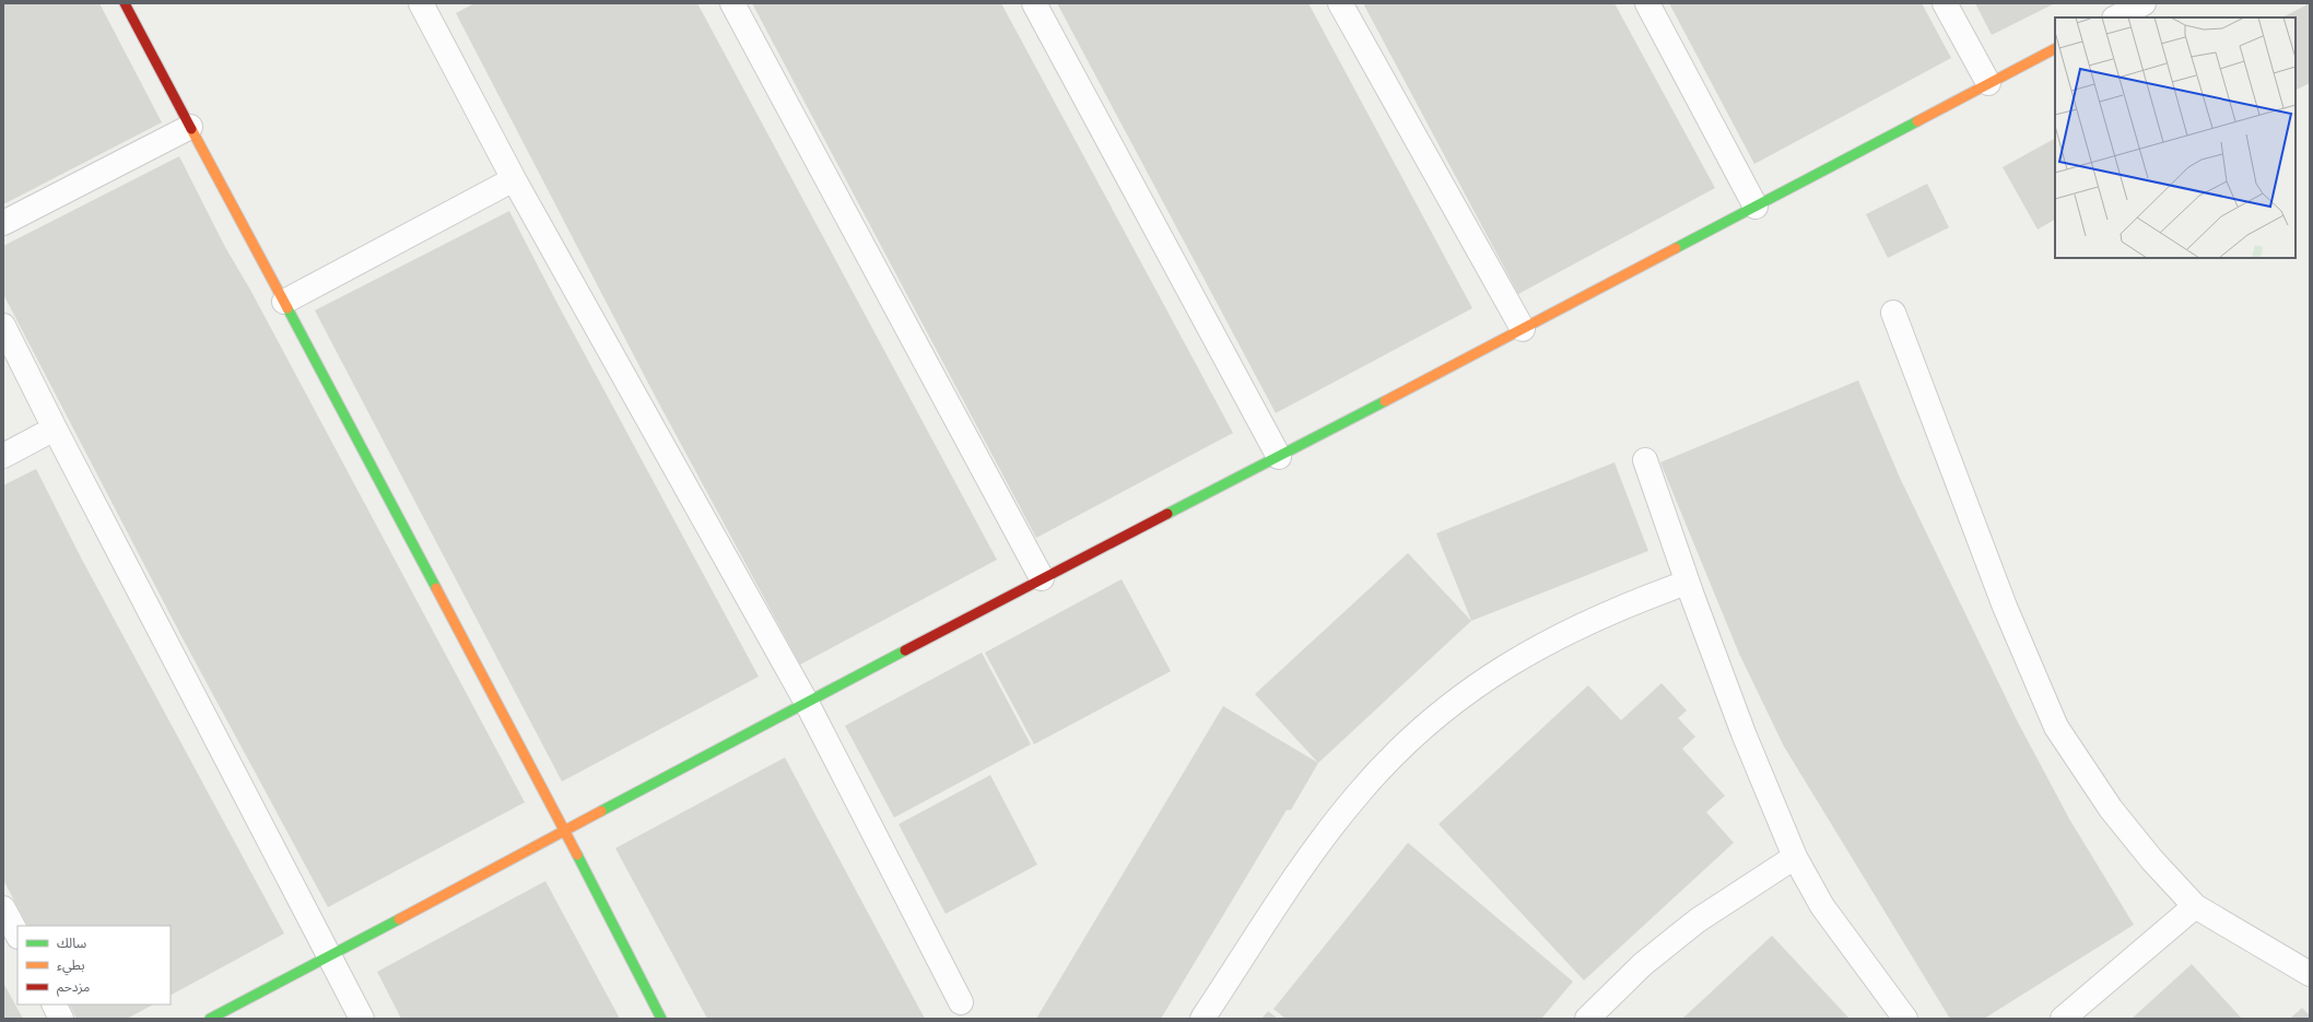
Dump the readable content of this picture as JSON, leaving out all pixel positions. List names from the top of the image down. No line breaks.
{"legend":["سالك","بطيء","مزدحم"]}
